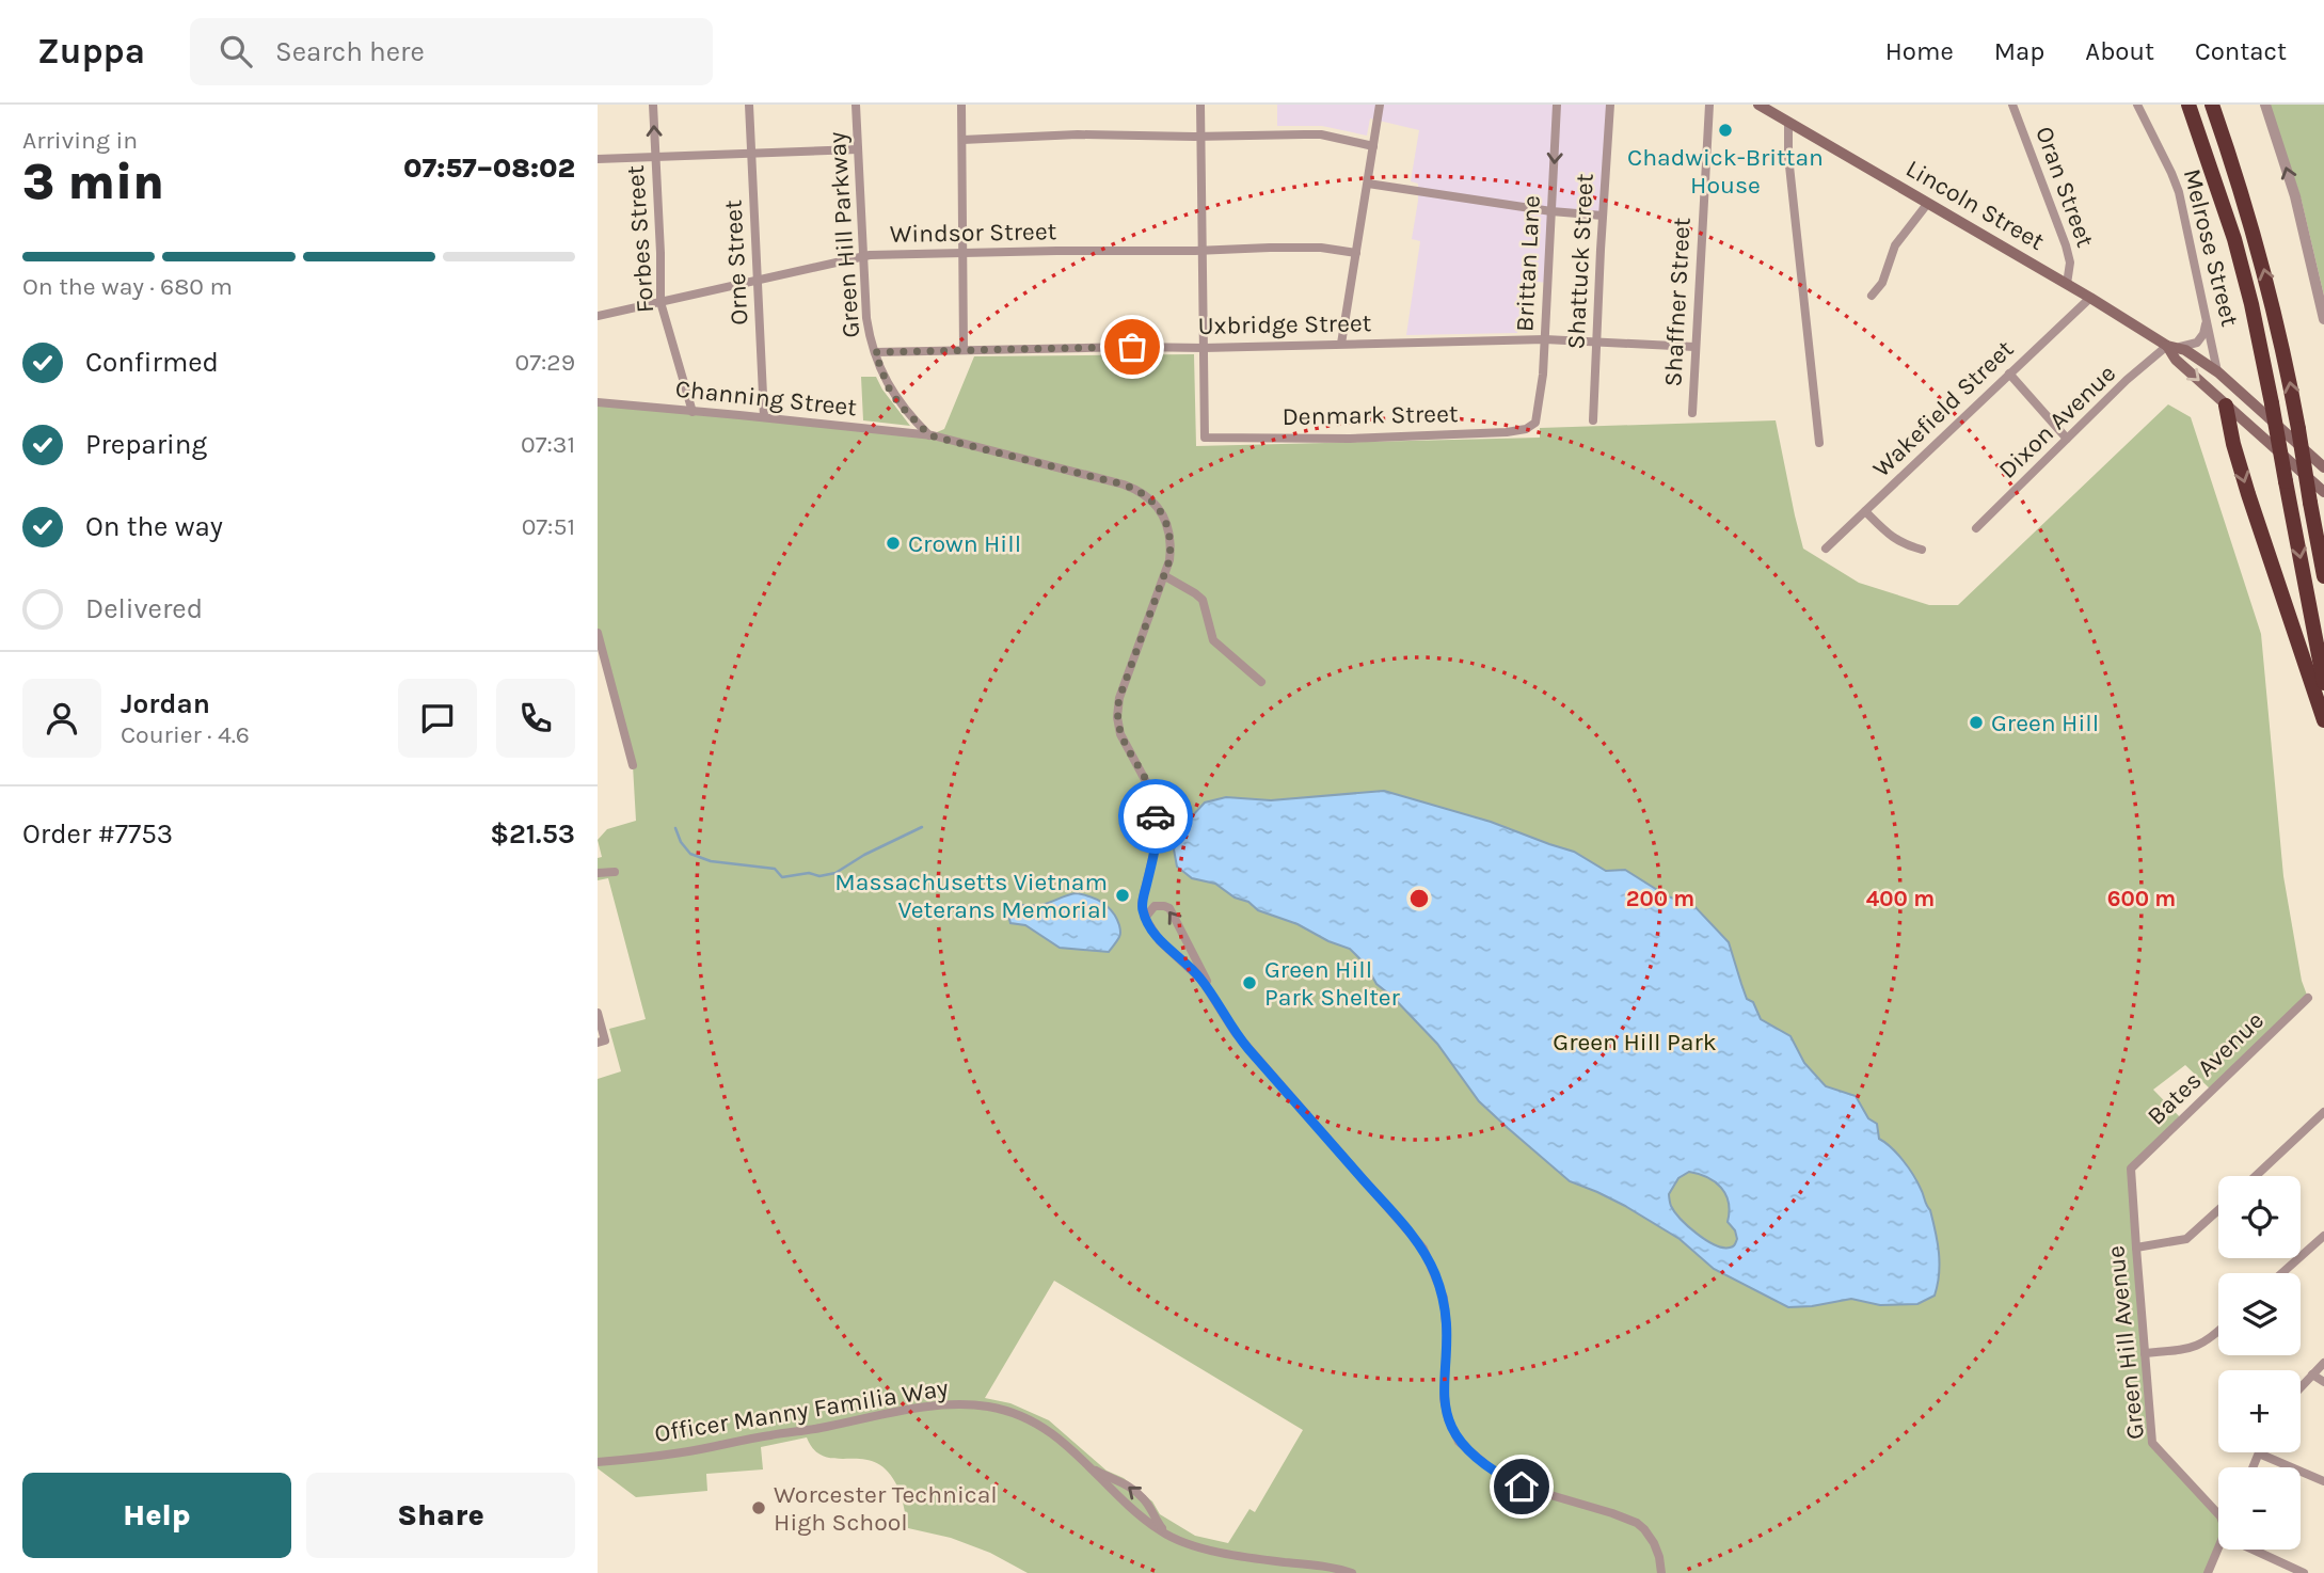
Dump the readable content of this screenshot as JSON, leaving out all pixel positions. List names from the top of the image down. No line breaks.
{"streets":{"main road":["Lincoln Street","Melrose Street"],"street":["Oran Street","Windsor Street","Green Hill Parkway","Forbes Street","Shattuck Street","Orne Street","Brittan Lane","Shaffner Street","Uxbridge Street","Channing Street","Wakefield Street","Denmark Street","Dixon Avenue","Bates Avenue","Green Hill Avenue","Officer Manny Familia Way"]},"crossings":[["Oran Street","Lincoln Street"],["Lincoln Street","Melrose Street"],["Lincoln Street","Wakefield Street"],["Lincoln Street","Dixon Avenue"],["Windsor Street","Green Hill Parkway"],["Windsor Street","Forbes Street"],["Windsor Street","Orne Street"],["Green Hill Parkway","Uxbridge Street"],["Green Hill Parkway","Channing Street"],["Forbes Street","Channing Street"],["Melrose Street","Dixon Avenue"],["Shattuck Street","Uxbridge Street"],["Orne Street","Channing Street"],["Brittan Lane","Uxbridge Street"],["Brittan Lane","Denmark Street"],["Shaffner Street","Uxbridge Street"],["Uxbridge Street","Denmark Street"],["Bates Avenue","Green Hill Avenue"]],"parks":["Green Hill Park"],"places":["Chadwick-Brittan House","Crown Hill","Green Hill","Massachusetts Vietnam Veterans Memorial","Green Hill Park Shelter","Worcester Technical High School"],"page":{"header":"Zuppa","search":"Search here","nav":["Home","Map","About","Contact"],"heading":["3 min","Arriving in","07:57–08:02"],"panel":["Jordan","Courier · 4.6","Order #7753","$21.53"],"bar":"On the way · 680 m","list":[["Confirmed","07:29"],["Preparing","07:31"],["On the way","07:51"],"Delivered"],"map_buttons":["+","−"],"buttons":["Help","Share"]},"rings":["200 m","400 m","600 m"]}
